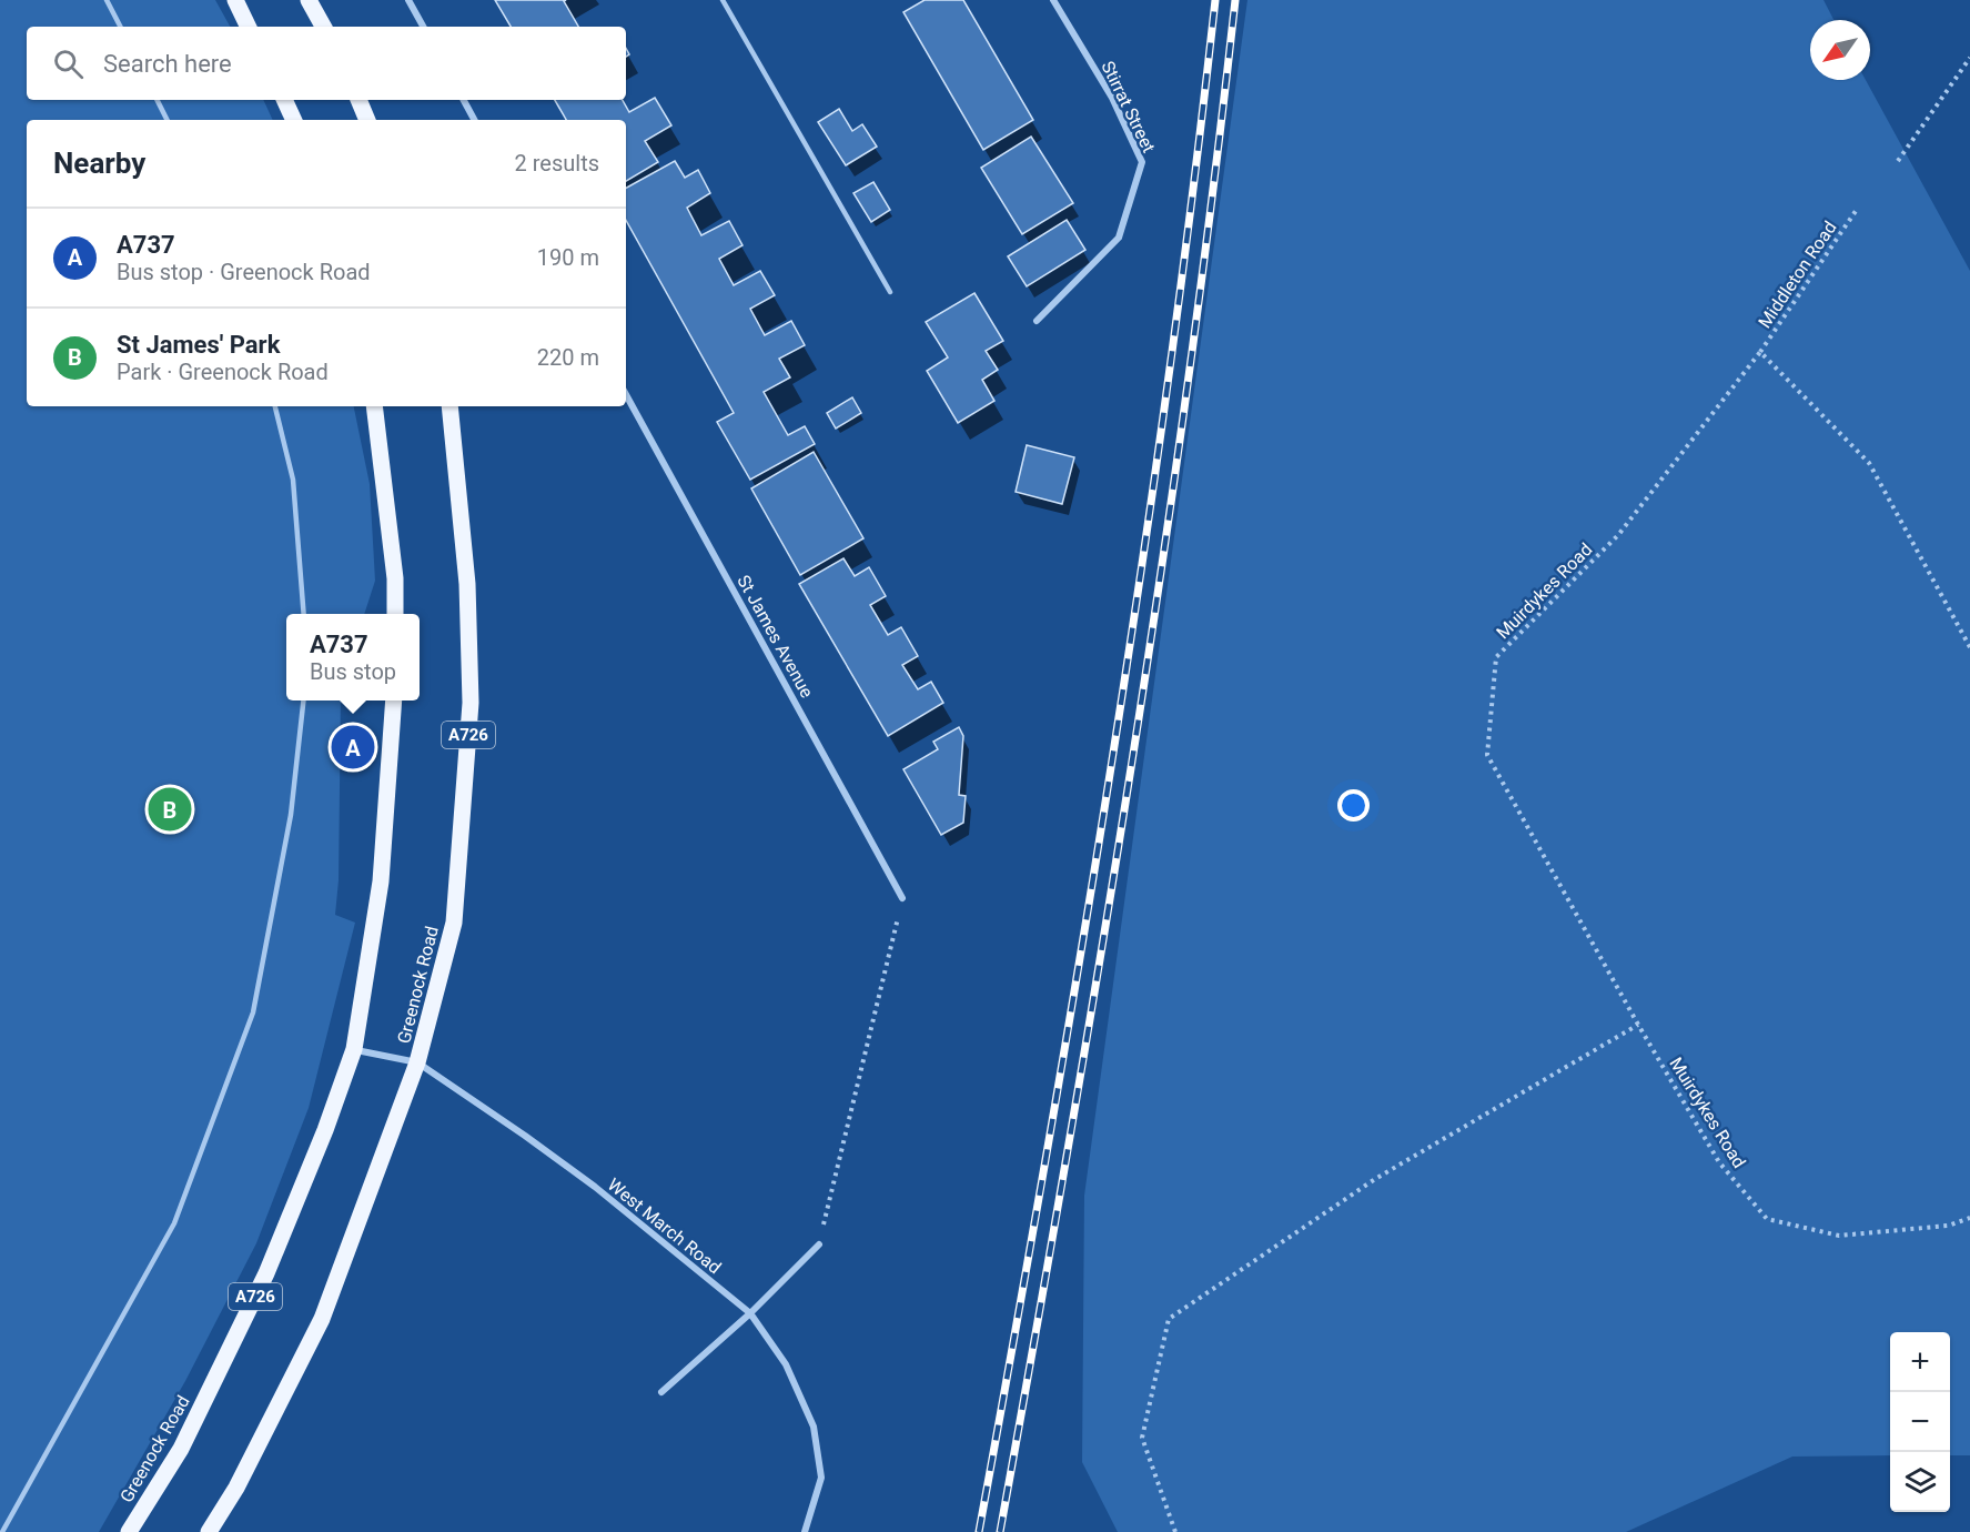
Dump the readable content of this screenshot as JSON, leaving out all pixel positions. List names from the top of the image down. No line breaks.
{"streets":{"main road":["A726","Greenock Road"],"street":["Stirrat Street","St James Avenue","West March Road"],"path":["Middleton Road","Muirdykes Road"]},"crossings":[["Middleton Road","Muirdykes Road"],["Greenock Road","West March Road"]],"north":"bottom left","page":{"search":"Search here","heading":["Nearby","2 results"],"list":[{"mark":"A","name":"A737","note":"Bus stop · Greenock Road","value":"190 m"},{"mark":"B","name":"St James' Park","note":"Park · Greenock Road","value":"220 m"}],"popup":["A737","Bus stop"],"pins":["A","B"],"map_buttons":["+","−"]}}
